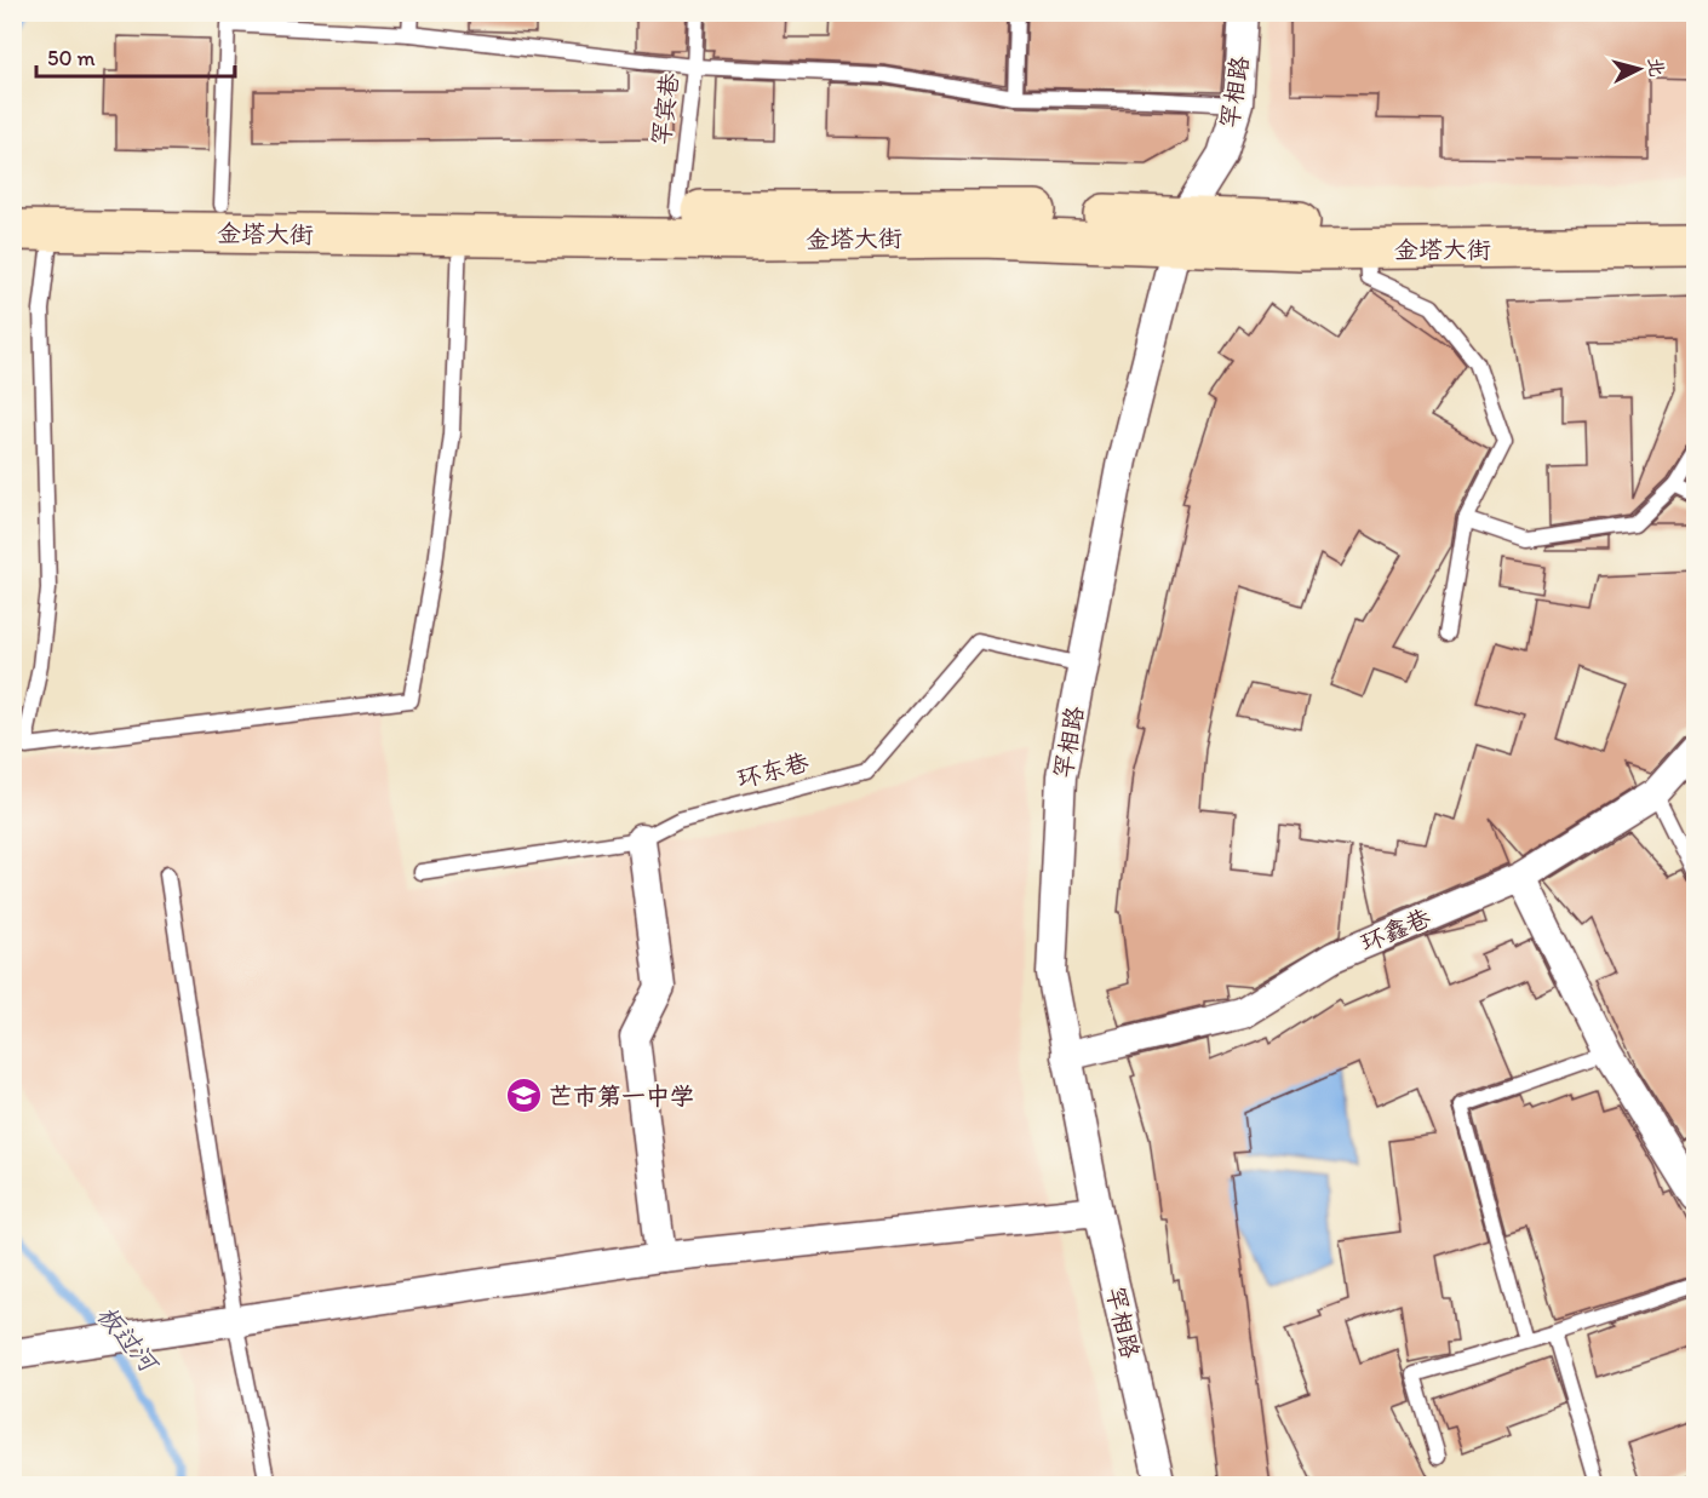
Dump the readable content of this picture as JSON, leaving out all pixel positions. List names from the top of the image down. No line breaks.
{"streets":{"main road":["金塔大街"],"street":["罕相路","环鑫巷"],"lane":["罕宾巷","环东巷"]},"crossings":[["罕相路","金塔大街"],["罕相路","环东巷"],["罕相路","环鑫巷"],["罕宾巷","金塔大街"]],"water":["板过河"],"places":{"school or university":["芒市第一中学"]},"scale_bar":"50 m","north":"right"}
